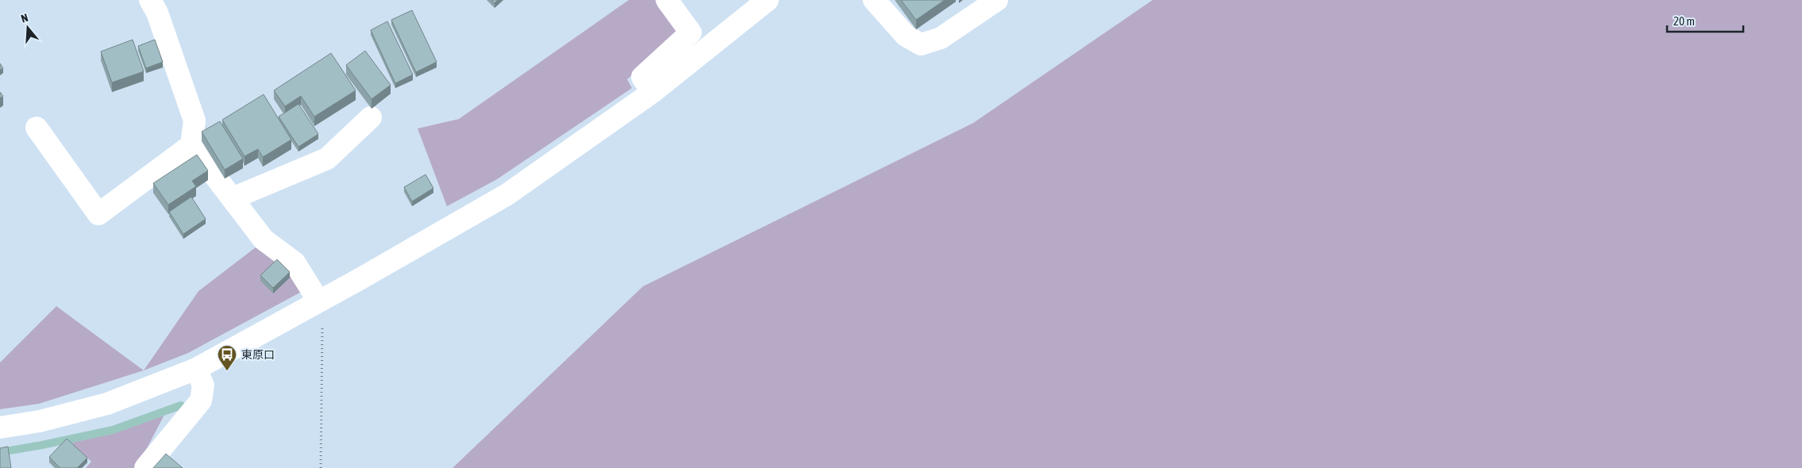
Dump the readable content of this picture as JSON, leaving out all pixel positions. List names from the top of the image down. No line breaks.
{"places":{"bus stop":["東原口"]},"scale_bar":"20 m","north":"top"}
